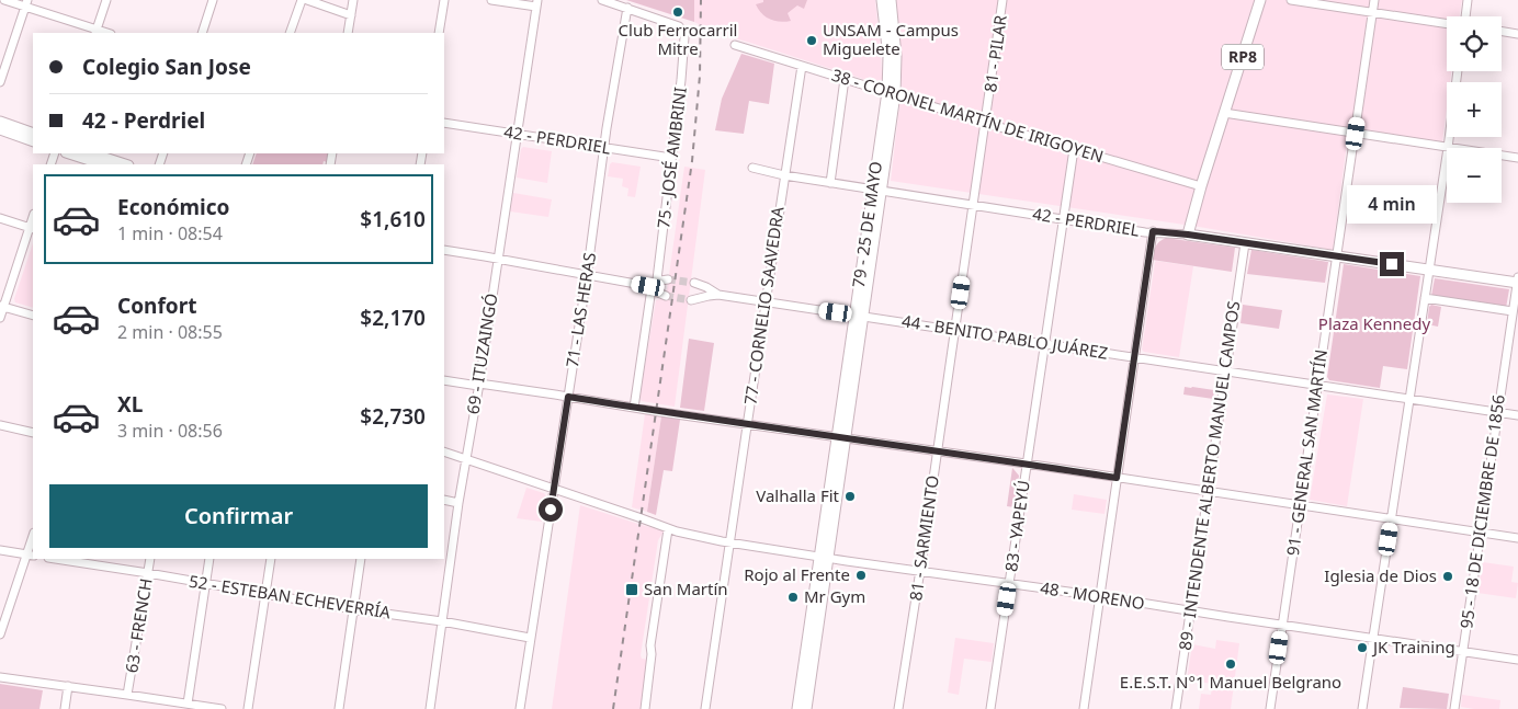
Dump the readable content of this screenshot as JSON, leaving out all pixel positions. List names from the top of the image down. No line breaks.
{"streets":{"main road":["RP8","42 - PERDRIEL","79 - 25 DE MAYO"],"street":["81 - PILAR","38 - CORONEL MARTÍN DE IRIGOYEN","75 - JOSÉ AMBRINI","77 - CORNELIO SAAVEDRA","71 - LAS HERAS","44 - BENITO PABLO JUÁREZ","69 - ITUZAINGÓ","91 - GENERAL SAN MARTÍN","89 - INTENDENTE ALBERTO MANUEL CAMPOS","95 - 18 DE DICIEMBRE DE 1856","83 - YAPEYÚ","81 - SARMIENTO","48 - MORENO","52 - ESTEBAN ECHEVERRÍA","63 - FRENCH"]},"crossings":[["81 - PILAR","38 - CORONEL MARTÍN DE IRIGOYEN"],["81 - PILAR","42 - PERDRIEL"],["81 - PILAR","81 - SARMIENTO"],["RP8","38 - CORONEL MARTÍN DE IRIGOYEN"],["RP8","42 - PERDRIEL"],["38 - CORONEL MARTÍN DE IRIGOYEN","79 - 25 DE MAYO"],["38 - CORONEL MARTÍN DE IRIGOYEN","77 - CORNELIO SAAVEDRA"],["38 - CORONEL MARTÍN DE IRIGOYEN","83 - YAPEYÚ"],["42 - PERDRIEL","75 - JOSÉ AMBRINI"],["42 - PERDRIEL","79 - 25 DE MAYO"],["42 - PERDRIEL","77 - CORNELIO SAAVEDRA"],["42 - PERDRIEL","71 - LAS HERAS"],["42 - PERDRIEL","69 - ITUZAINGÓ"],["42 - PERDRIEL","91 - GENERAL SAN MARTÍN"],["42 - PERDRIEL","89 - INTENDENTE ALBERTO MANUEL CAMPOS"],["42 - PERDRIEL","95 - 18 DE DICIEMBRE DE 1856"],["42 - PERDRIEL","83 - YAPEYÚ"],["42 - PERDRIEL","81 - SARMIENTO"],["75 - JOSÉ AMBRINI","71 - LAS HERAS"],["79 - 25 DE MAYO","44 - BENITO PABLO JUÁREZ"],["79 - 25 DE MAYO","48 - MORENO"],["77 - CORNELIO SAAVEDRA","44 - BENITO PABLO JUÁREZ"],["77 - CORNELIO SAAVEDRA","48 - MORENO"],["71 - LAS HERAS","48 - MORENO"],["71 - LAS HERAS","52 - ESTEBAN ECHEVERRÍA"],["44 - BENITO PABLO JUÁREZ","91 - GENERAL SAN MARTÍN"],["44 - BENITO PABLO JUÁREZ","89 - INTENDENTE ALBERTO MANUEL CAMPOS"],["44 - BENITO PABLO JUÁREZ","95 - 18 DE DICIEMBRE DE 1856"],["44 - BENITO PABLO JUÁREZ","83 - YAPEYÚ"],["44 - BENITO PABLO JUÁREZ","81 - SARMIENTO"],["69 - ITUZAINGÓ","48 - MORENO"],["69 - ITUZAINGÓ","52 - ESTEBAN ECHEVERRÍA"],["91 - GENERAL SAN MARTÍN","48 - MORENO"],["89 - INTENDENTE ALBERTO MANUEL CAMPOS","48 - MORENO"],["95 - 18 DE DICIEMBRE DE 1856","48 - MORENO"],["83 - YAPEYÚ","48 - MORENO"],["81 - SARMIENTO","48 - MORENO"],["52 - ESTEBAN ECHEVERRÍA","63 - FRENCH"]],"parks":["Plaza Kennedy"],"places":{"other":["Club Ferrocarril Mitre","UNSAM - Campus Miguelete","Valhalla Fit","Rojo al Frente","Iglesia de Dios","Mr Gym","JK Training","E.E.S.T. N°1 Manuel Belgrano"],"transit":["San Martín"]},"page":{"map_buttons":["+","−"],"banner":["Colegio San Jose","42 - Perdriel"],"list":[{"name":"Económico","note":"1 min · 08:54","value":"$1,610"},{"name":"Confort","note":"2 min · 08:55","value":"$2,170"},{"name":"XL","note":"3 min · 08:56","value":"$2,730"}],"bubble":"4 min","buttons":"Confirmar"}}
